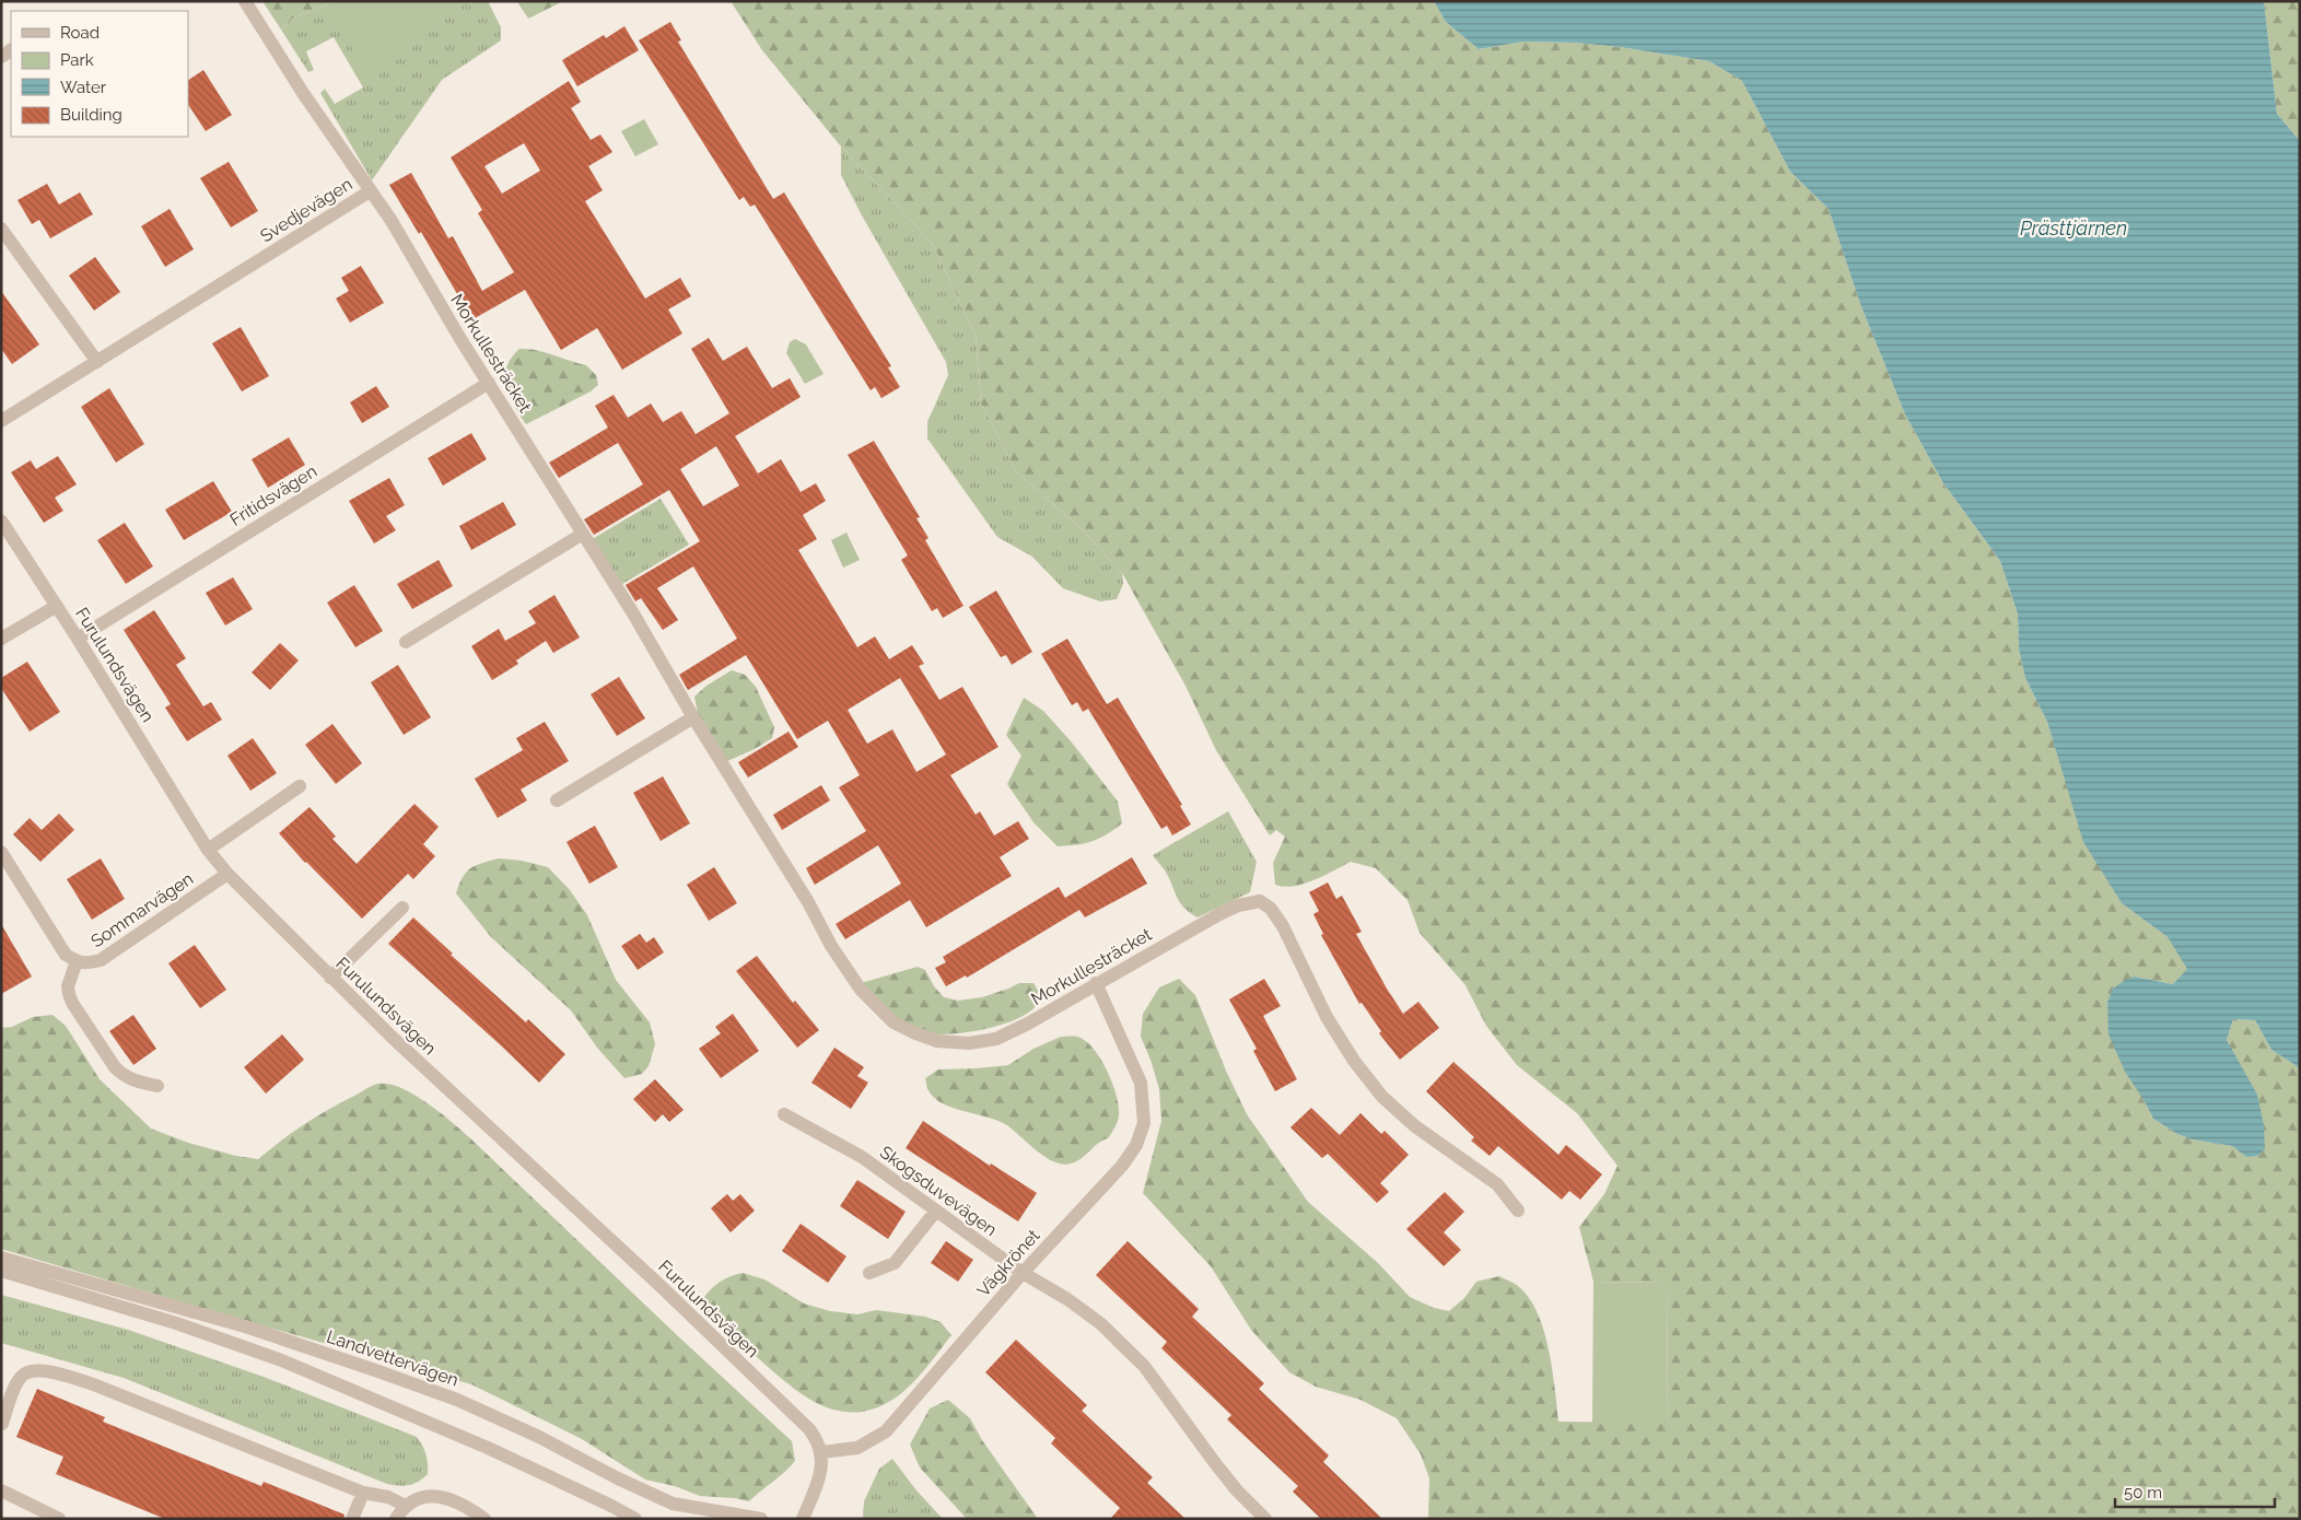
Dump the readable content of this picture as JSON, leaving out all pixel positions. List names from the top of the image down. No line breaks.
{"streets":{"street":["Svedjevägen","Morkullesträcket","Fritidsvägen","Furulundsvägen","Sommarvägen","Skogsduvevägen","Vägkrönet","Landvettervägen"]},"crossings":[["Svedjevägen","Morkullesträcket"],["Morkullesträcket","Fritidsvägen"],["Morkullesträcket","Vägkrönet"],["Fritidsvägen","Furulundsvägen"],["Furulundsvägen","Sommarvägen"],["Furulundsvägen","Vägkrönet"],["Skogsduvevägen","Vägkrönet"]],"water":["Prästtjärnen"],"legend":["Road","Park","Water","Building"],"scale_bar":"50 m"}
